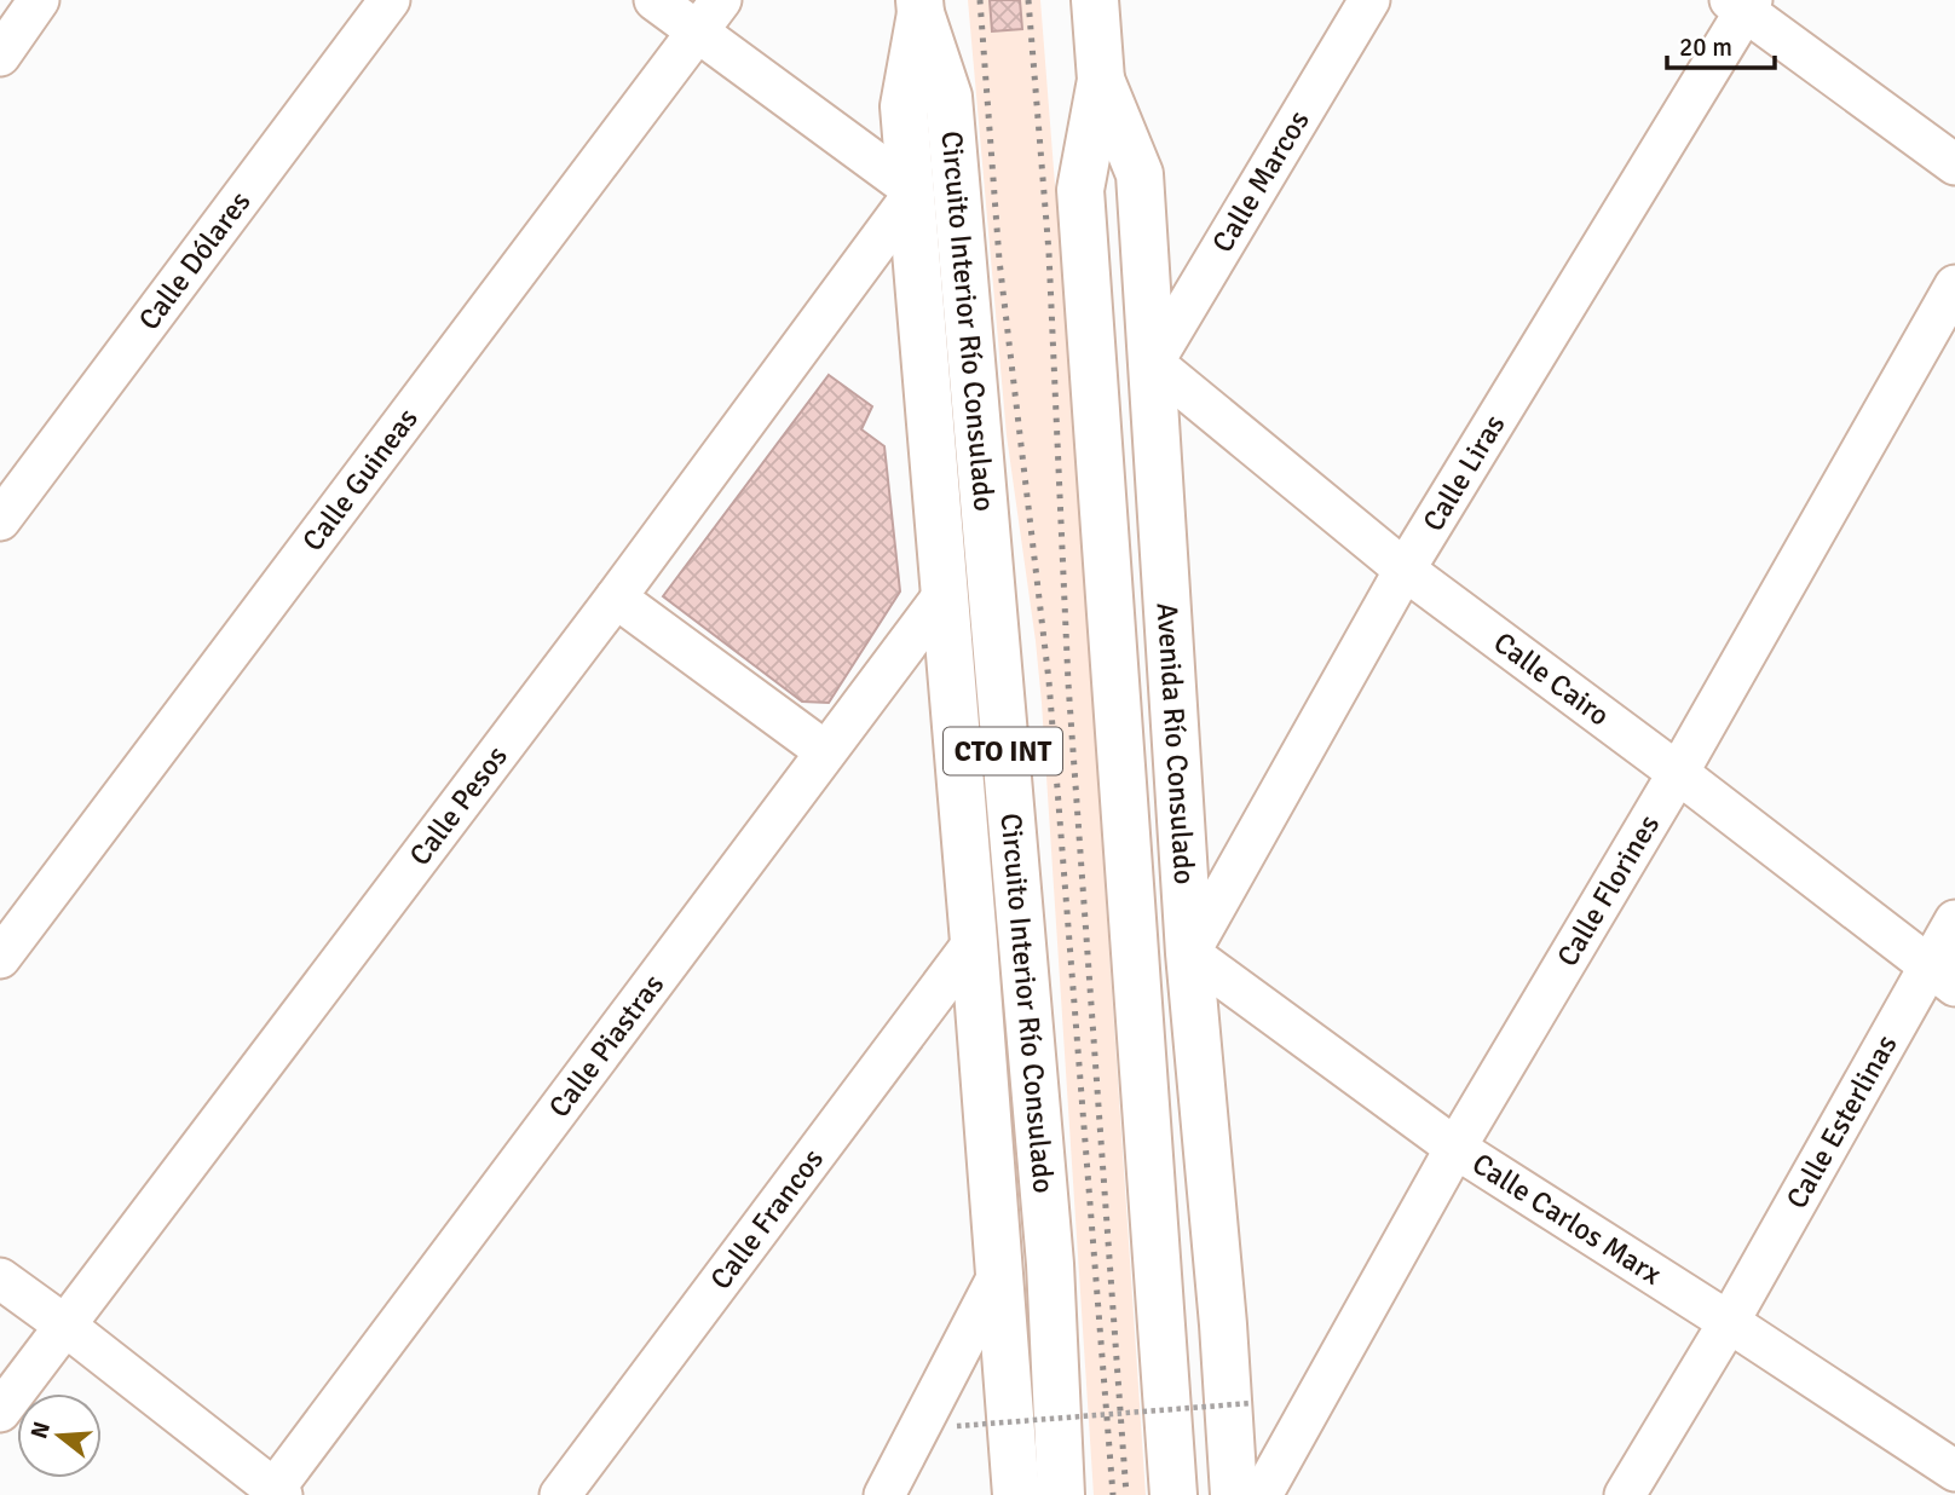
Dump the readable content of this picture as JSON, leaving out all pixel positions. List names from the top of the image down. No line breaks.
{"streets":{"main road":["Circuito Interior Río Consulado","Avenida Río Consulado","CTO INT"],"street":["Calle Marcos","Calle Dólares","Calle Liras","Calle Guineas","Calle Cairo","Calle Pesos","Calle Florines","Calle Piastras","Calle Esterlinas","Calle Francos","Calle Carlos Marx"]},"crossings":[["Calle Marcos","Calle Cairo"],["Calle Marcos","Avenida Río Consulado"],["Circuito Interior Río Consulado","CTO INT"],["Calle Liras","Calle Cairo"],["Calle Liras","Avenida Río Consulado"],["Calle Liras","Calle Carlos Marx"],["Calle Cairo","Avenida Río Consulado"],["Calle Cairo","Calle Florines"],["Calle Cairo","Calle Esterlinas"],["Avenida Río Consulado","Calle Carlos Marx"],["CTO INT","Calle Pesos"],["CTO INT","Calle Piastras"],["CTO INT","Calle Francos"],["Calle Florines","Calle Carlos Marx"],["Calle Esterlinas","Calle Carlos Marx"]],"scale_bar":"20 m","north":"left"}
